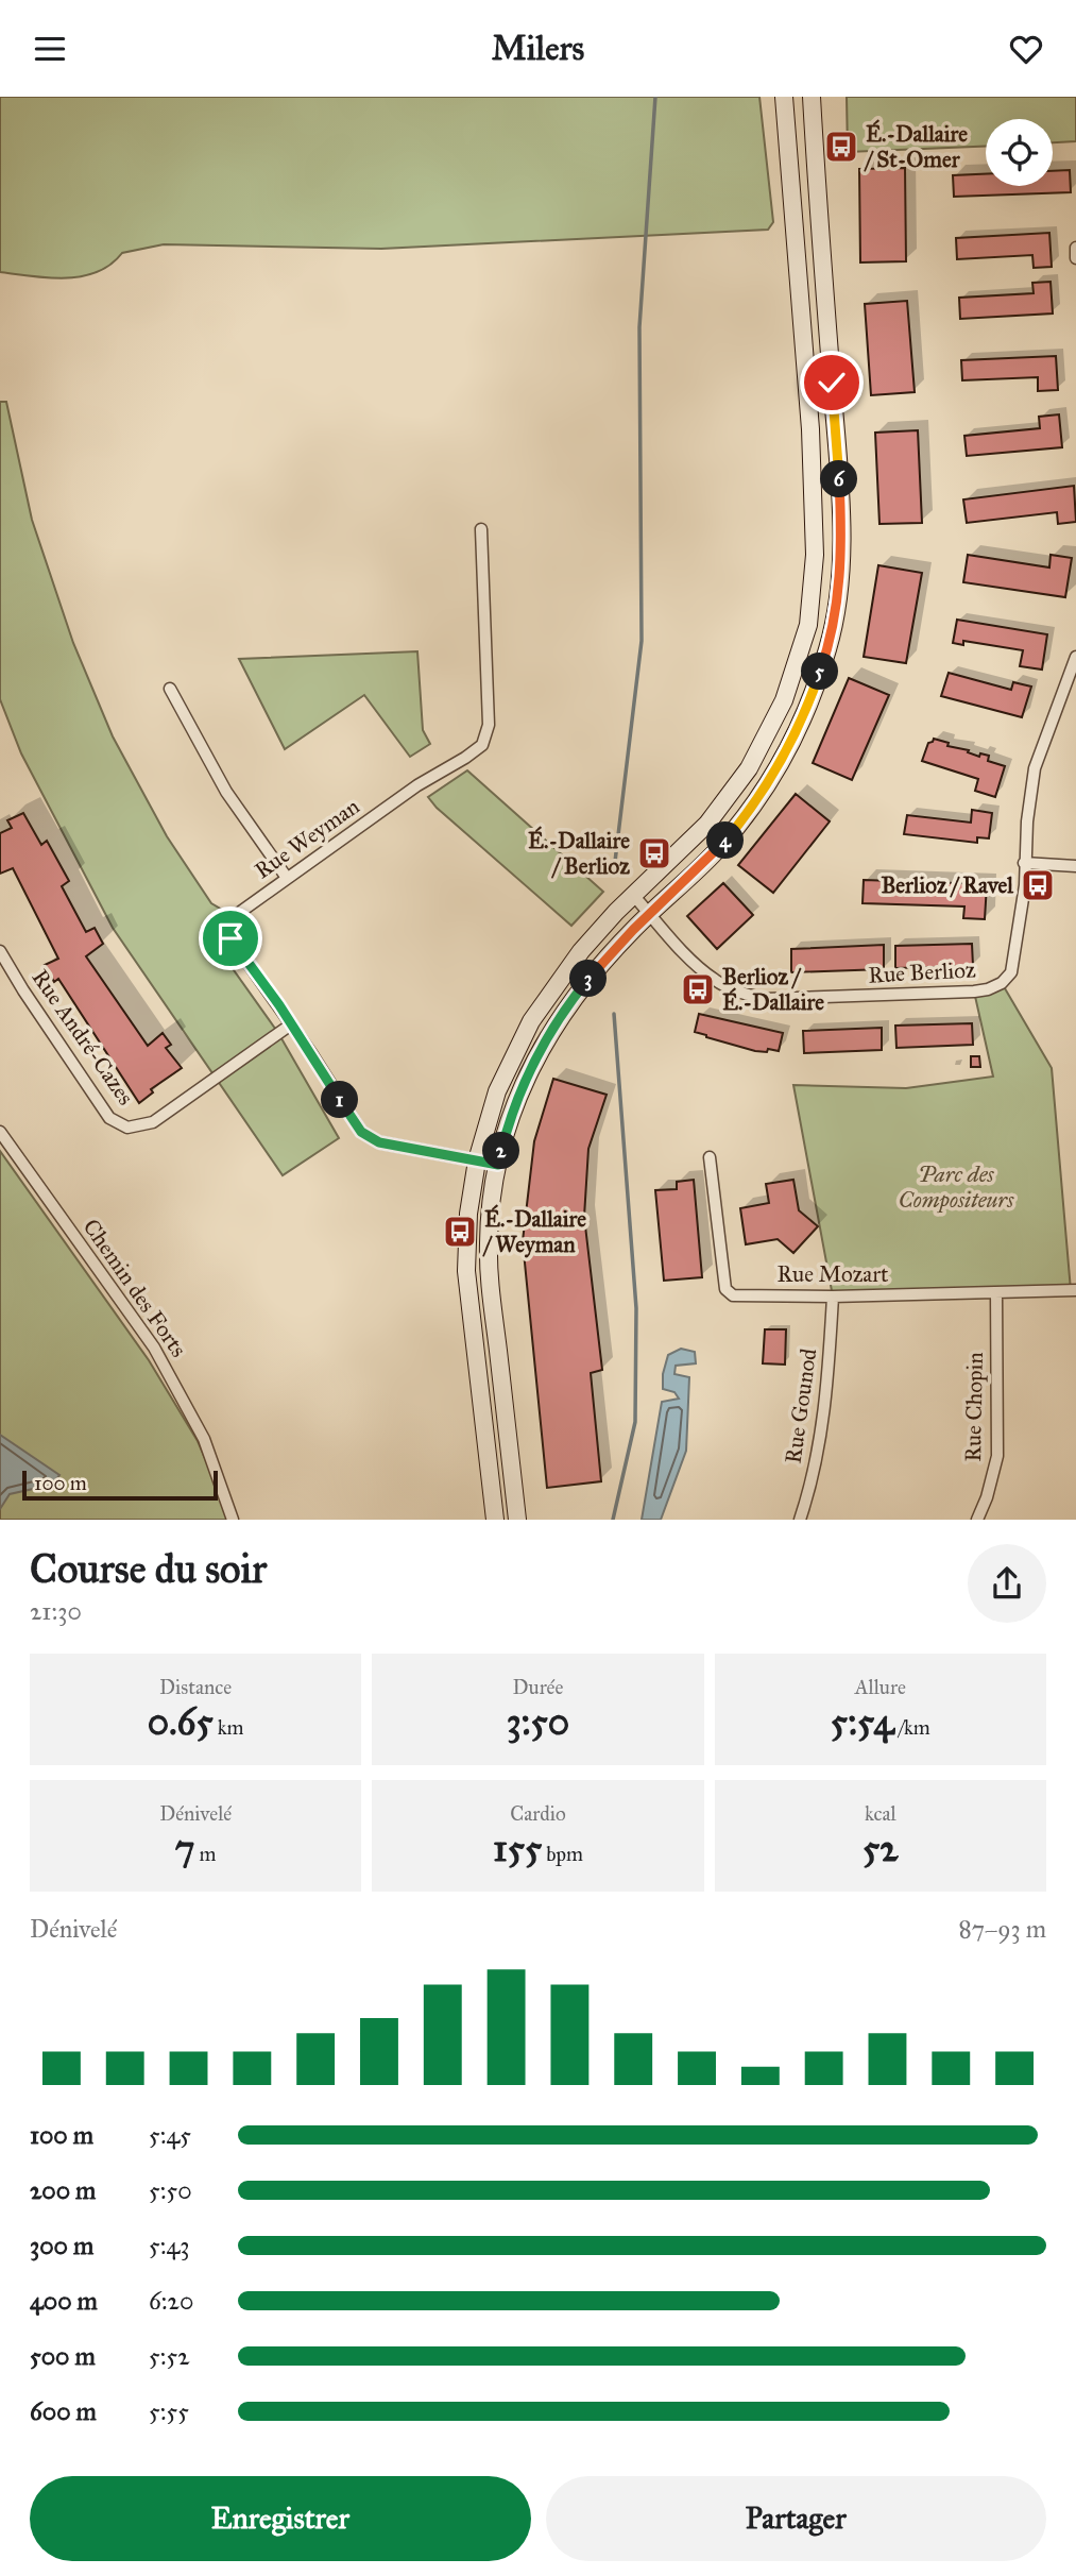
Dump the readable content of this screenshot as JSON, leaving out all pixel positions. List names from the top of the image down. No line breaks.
{"streets":{"street":["Rue Weyman","Rue Berlioz","Rue André-Cazes","Rue Mozart","Chemin des Forts","Rue Gounod","Rue Chopin"]},"crossings":[["Rue Weyman","Rue André-Cazes"],["Rue Mozart","Rue Gounod"],["Rue Mozart","Rue Chopin"]],"parks":["Parc des Compositeurs"],"places":{"bus stop":["É.-Dallaire / St-Omer","É.-Dallaire / Berlioz","Berlioz / Ravel","Berlioz / É.-Dallaire","É.-Dallaire / Weyman"]},"scale_bar":"100 m","page":{"header":"Milers","pins":["6","5","4","3","1","2"],"scale":"100 m","heading":["Course du soir","21:30"],"stats":[["Distance","0.65 km"],["Durée","3:50"],["Allure","5:54 /km"],["Dénivelé","7 m"],["Cardio","155 bpm"],["kcal","52"]],"chart":["Dénivelé","87–93 m"],"list":[{"name":"100 m","note":"5:45"},{"name":"200 m","note":"5:50"},{"name":"300 m","note":"5:43"},{"name":"400 m","note":"6:20"},{"name":"500 m","note":"5:52"},{"name":"600 m","note":"5:55"}],"buttons":["Enregistrer","Partager"]}}
